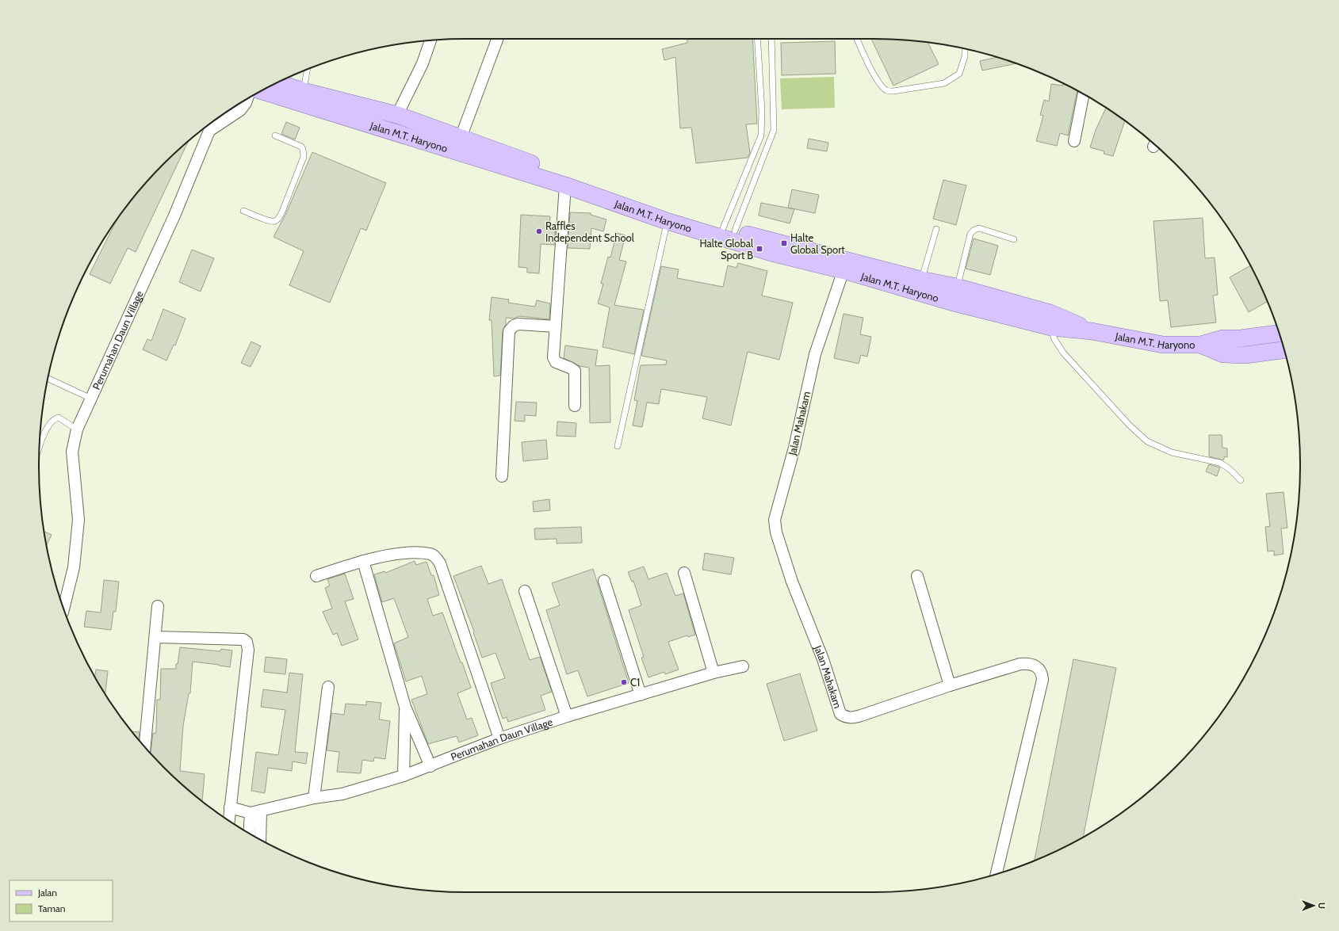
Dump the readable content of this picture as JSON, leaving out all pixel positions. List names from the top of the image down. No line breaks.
{"streets":{"main road":["Jalan M.T. Haryono"],"street":["Perumahan Daun Village","Jalan Mahakam"]},"crossings":[["Jalan M.T. Haryono","Jalan Mahakam"]],"places":{"other":["Raffles Independent School","C1"],"transit":["Halte Global Sport","Halte Global Sport B"]},"legend":["Jalan","Taman"],"north":"right"}
